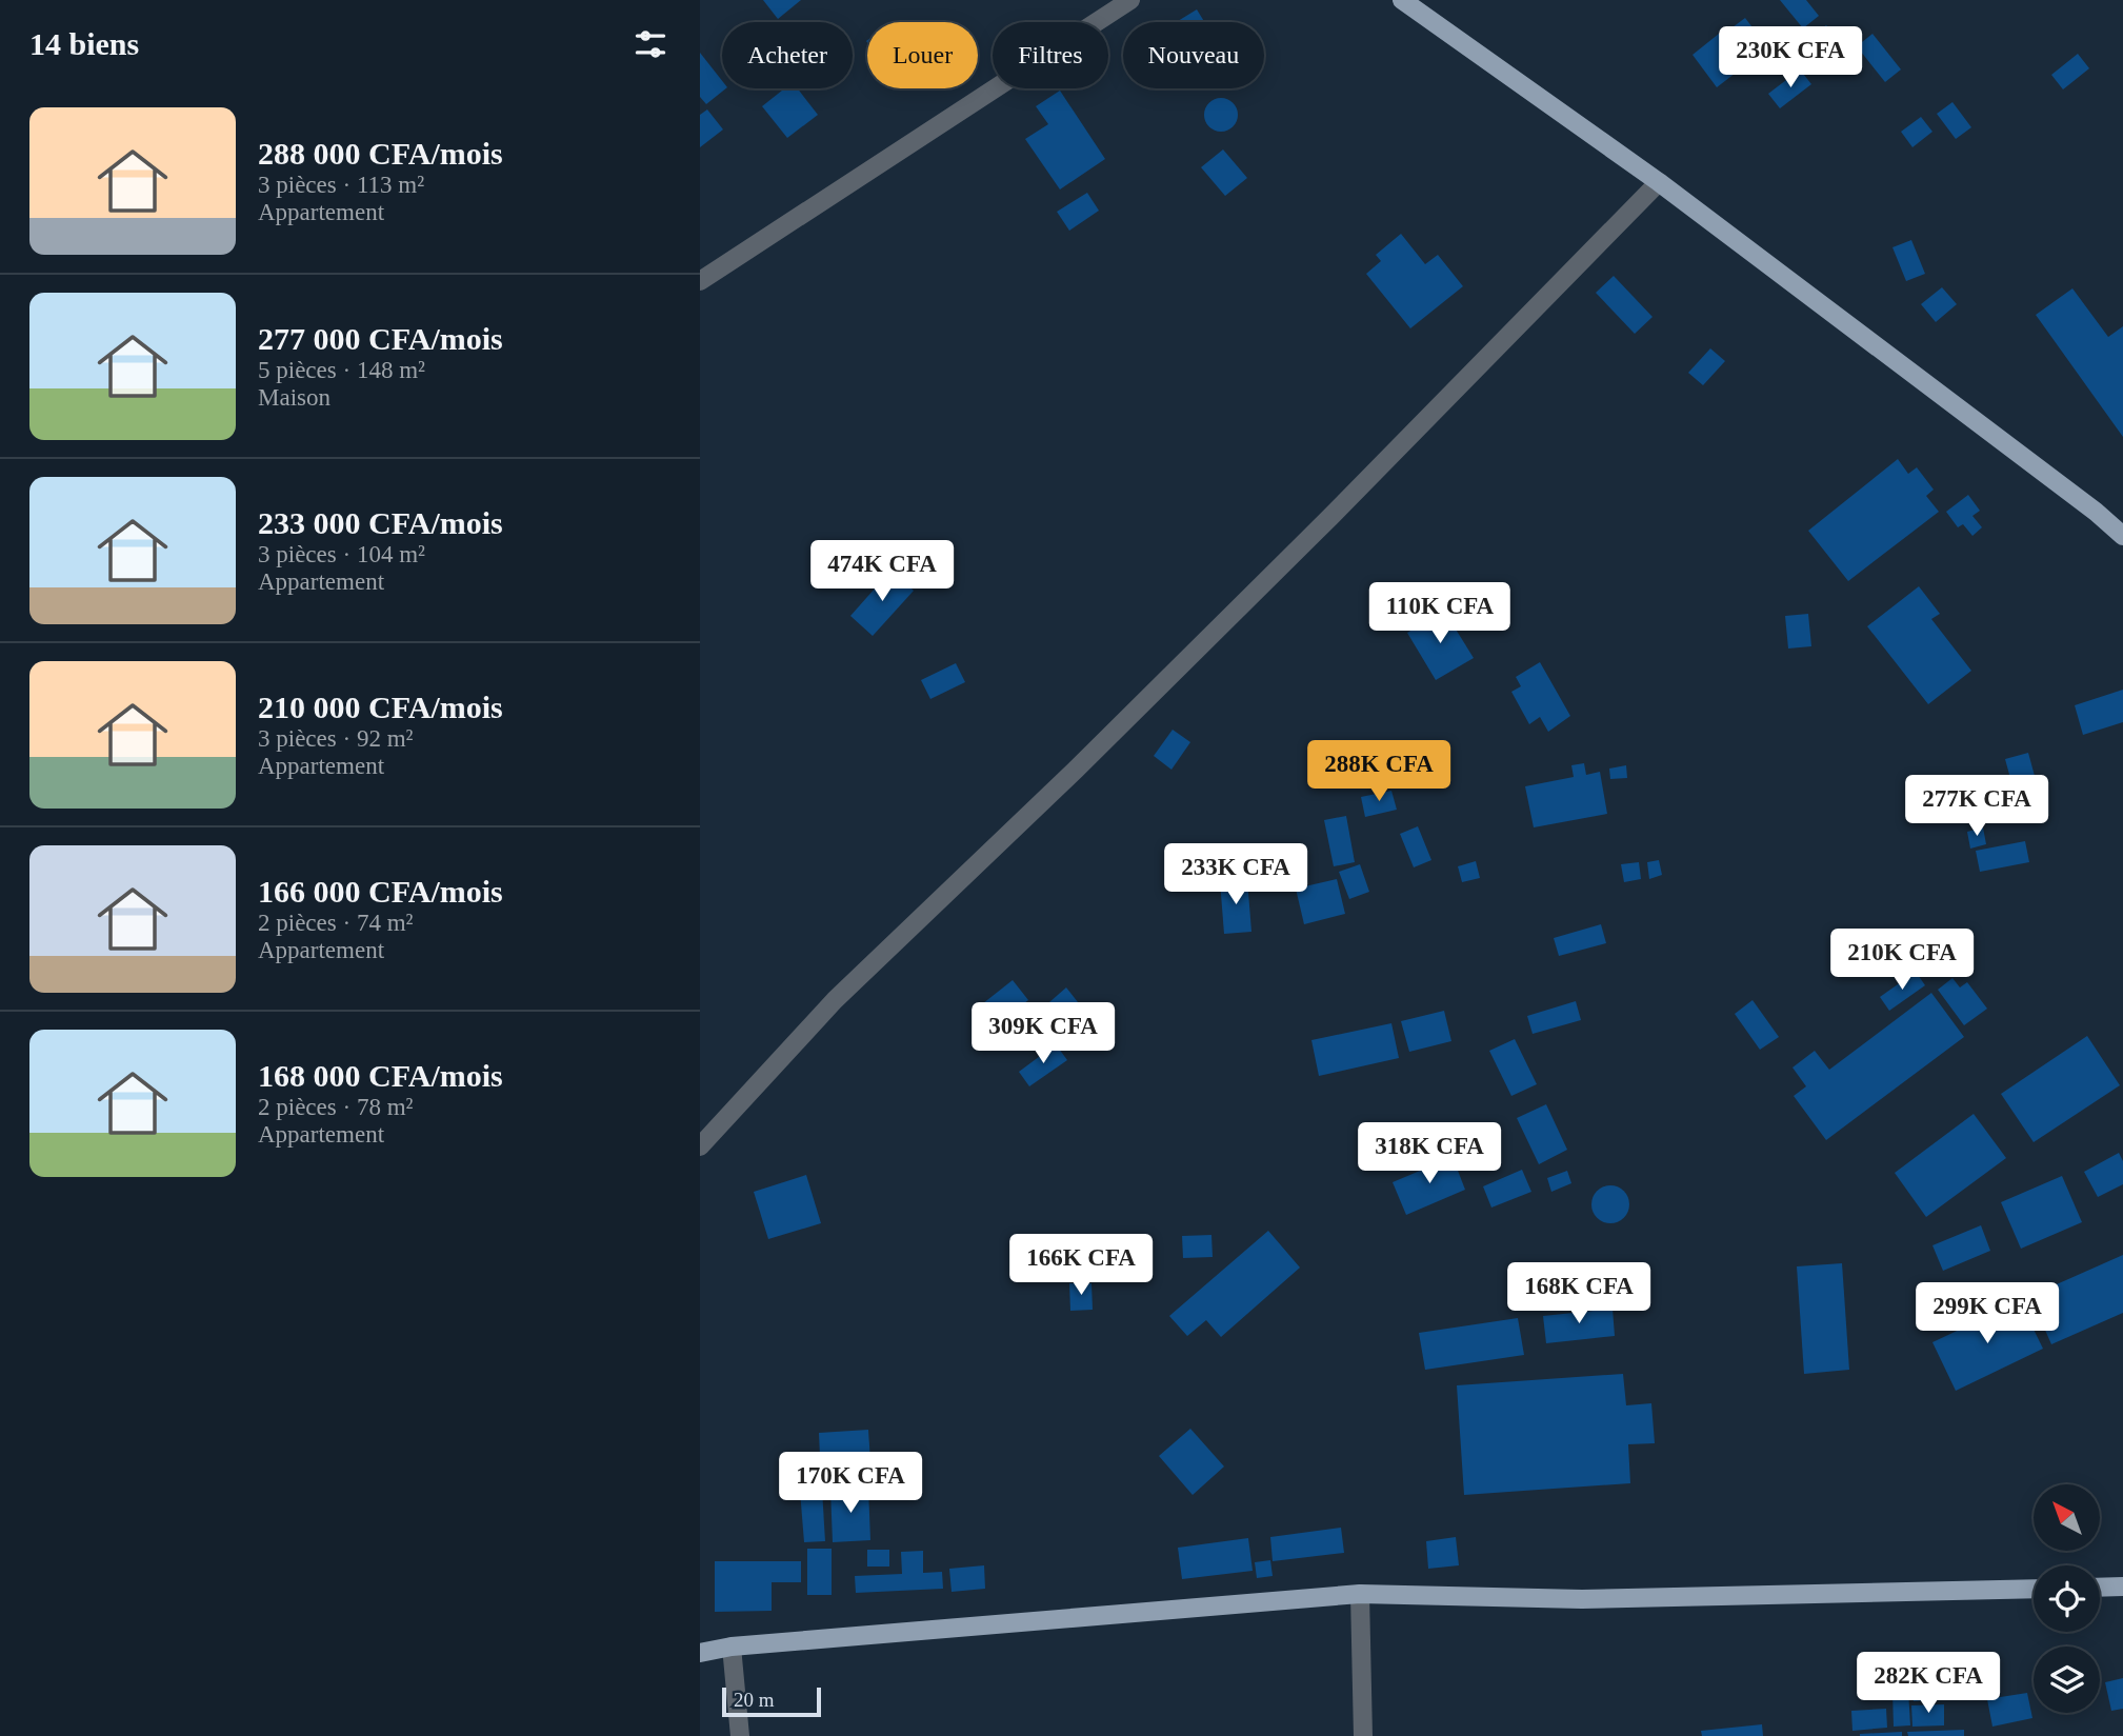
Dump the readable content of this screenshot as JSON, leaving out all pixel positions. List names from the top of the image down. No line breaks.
{"scale_bar":"20 m","north":"top left","page":{"heading":"14 biens","chip":["Acheter","Louer","Filtres","Nouveau"],"price":["230K CFA","474K CFA","110K CFA","288K CFA","277K CFA","233K CFA","210K CFA","309K CFA","318K CFA","166K CFA","168K CFA","299K CFA","170K CFA","282K CFA"],"list":[{"name":"288 000 CFA/mois","note":"3 pièces · 113 m² · Appartement"},{"name":"277 000 CFA/mois","note":"5 pièces · 148 m² · Maison"},{"name":"233 000 CFA/mois","note":"3 pièces · 104 m² · Appartement"},{"name":"210 000 CFA/mois","note":"3 pièces · 92 m² · Appartement"},{"name":"166 000 CFA/mois","note":"2 pièces · 74 m² · Appartement"},{"name":"168 000 CFA/mois","note":"2 pièces · 78 m² · Appartement"}],"scale":"20 m"}}
